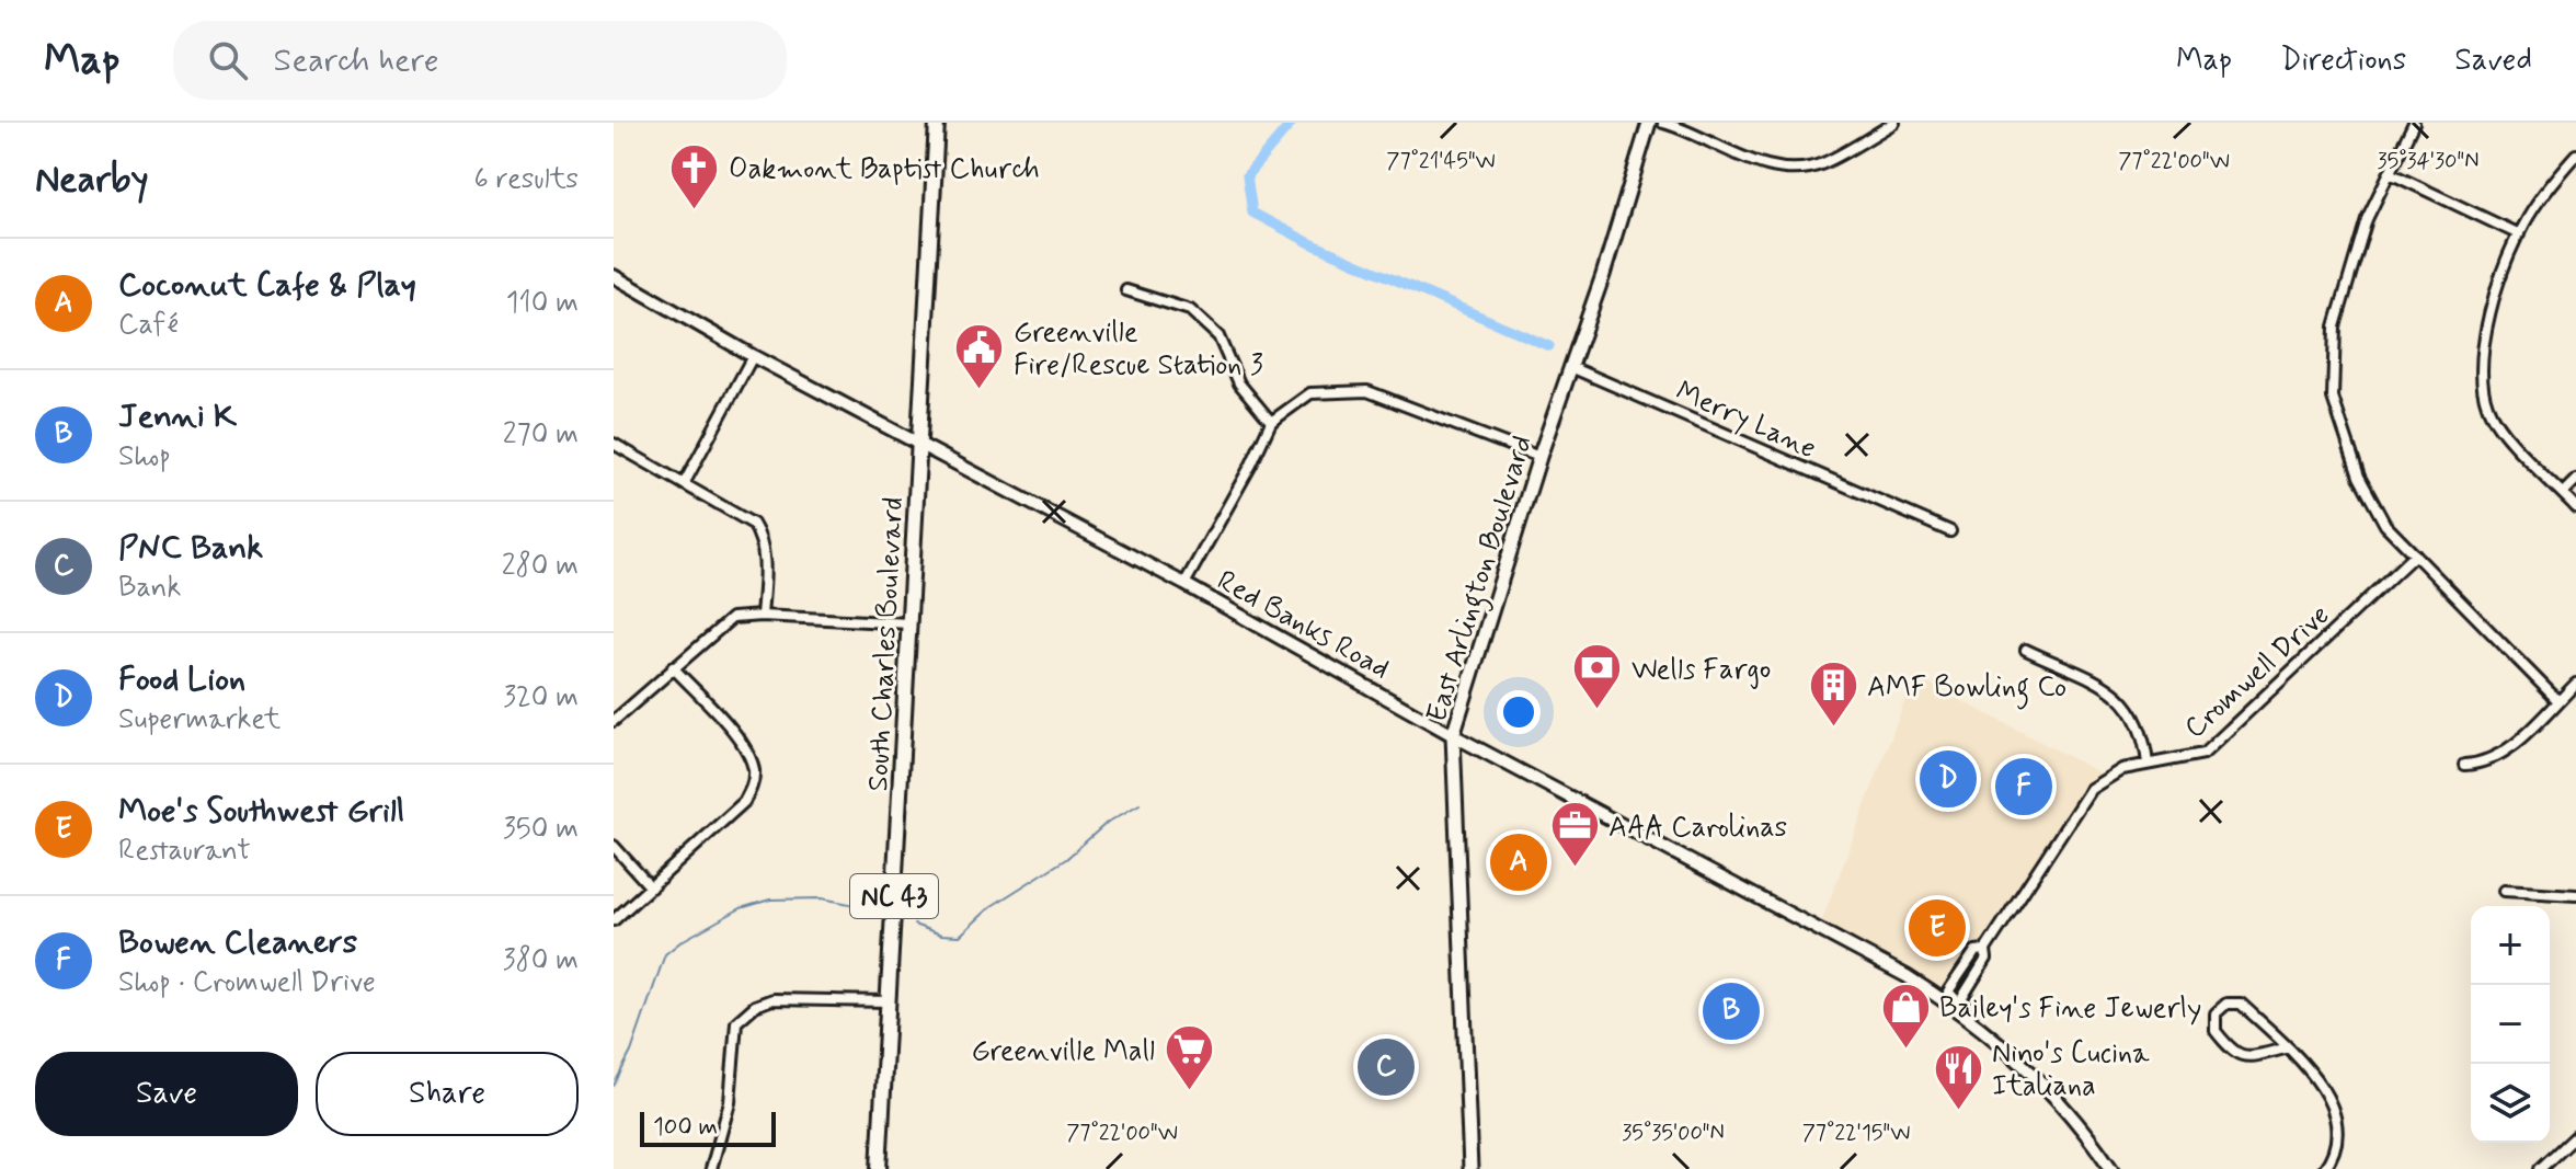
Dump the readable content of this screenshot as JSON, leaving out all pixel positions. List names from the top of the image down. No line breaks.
{"streets":{"main road":["East Arlington Boulevard","South Charles Boulevard","NC 43"],"street":["Merry Lane","Red Banks Road","Cromwell Drive"]},"crossings":[["Merry Lane","East Arlington Boulevard"],["East Arlington Boulevard","Red Banks Road"],["Red Banks Road","South Charles Boulevard"],["Red Banks Road","Cromwell Drive"]],"places":{"church":["Oakmont Baptist Church"],"public building":["Greenville Fire/Rescue Station 3"],"bank":["Wells Fargo"],"building":["AMF Bowling Co"],"office":["AAA Carolinas"],"shop":["Bailey's Fine Jewerly"],"supermarket":["Greenville Mall"],"restaurant":["Nino's Cucina Italiana"]},"scale_bar":"100 m","page":{"header":"Map","search":"Search here","nav":["Map","Directions","Saved"],"heading":["Nearby","6 results"],"list":[{"mark":"A","name":"Coconut Cafe & Play","note":"Café","value":"110 m"},{"mark":"B","name":"Jenni K","note":"Shop","value":"270 m"},{"mark":"C","name":"PNC Bank","note":"Bank","value":"280 m"},{"mark":"D","name":"Food Lion","note":"Supermarket","value":"320 m"},{"mark":"E","name":"Moe's Southwest Grill","note":"Restaurant","value":"350 m"},{"mark":"F","name":"Bowen Cleaners","note":"Shop · Cromwell Drive","value":"380 m"}],"pins":["D","F","A","E","B","C"],"map_buttons":["+","−"],"buttons":["Save","Share"],"scale":"100 m"},"coordinates":["77°21'45\"W","77°22'00\"W","35°34'30\"N","35°35'00\"N","77°22'15\"W"]}
